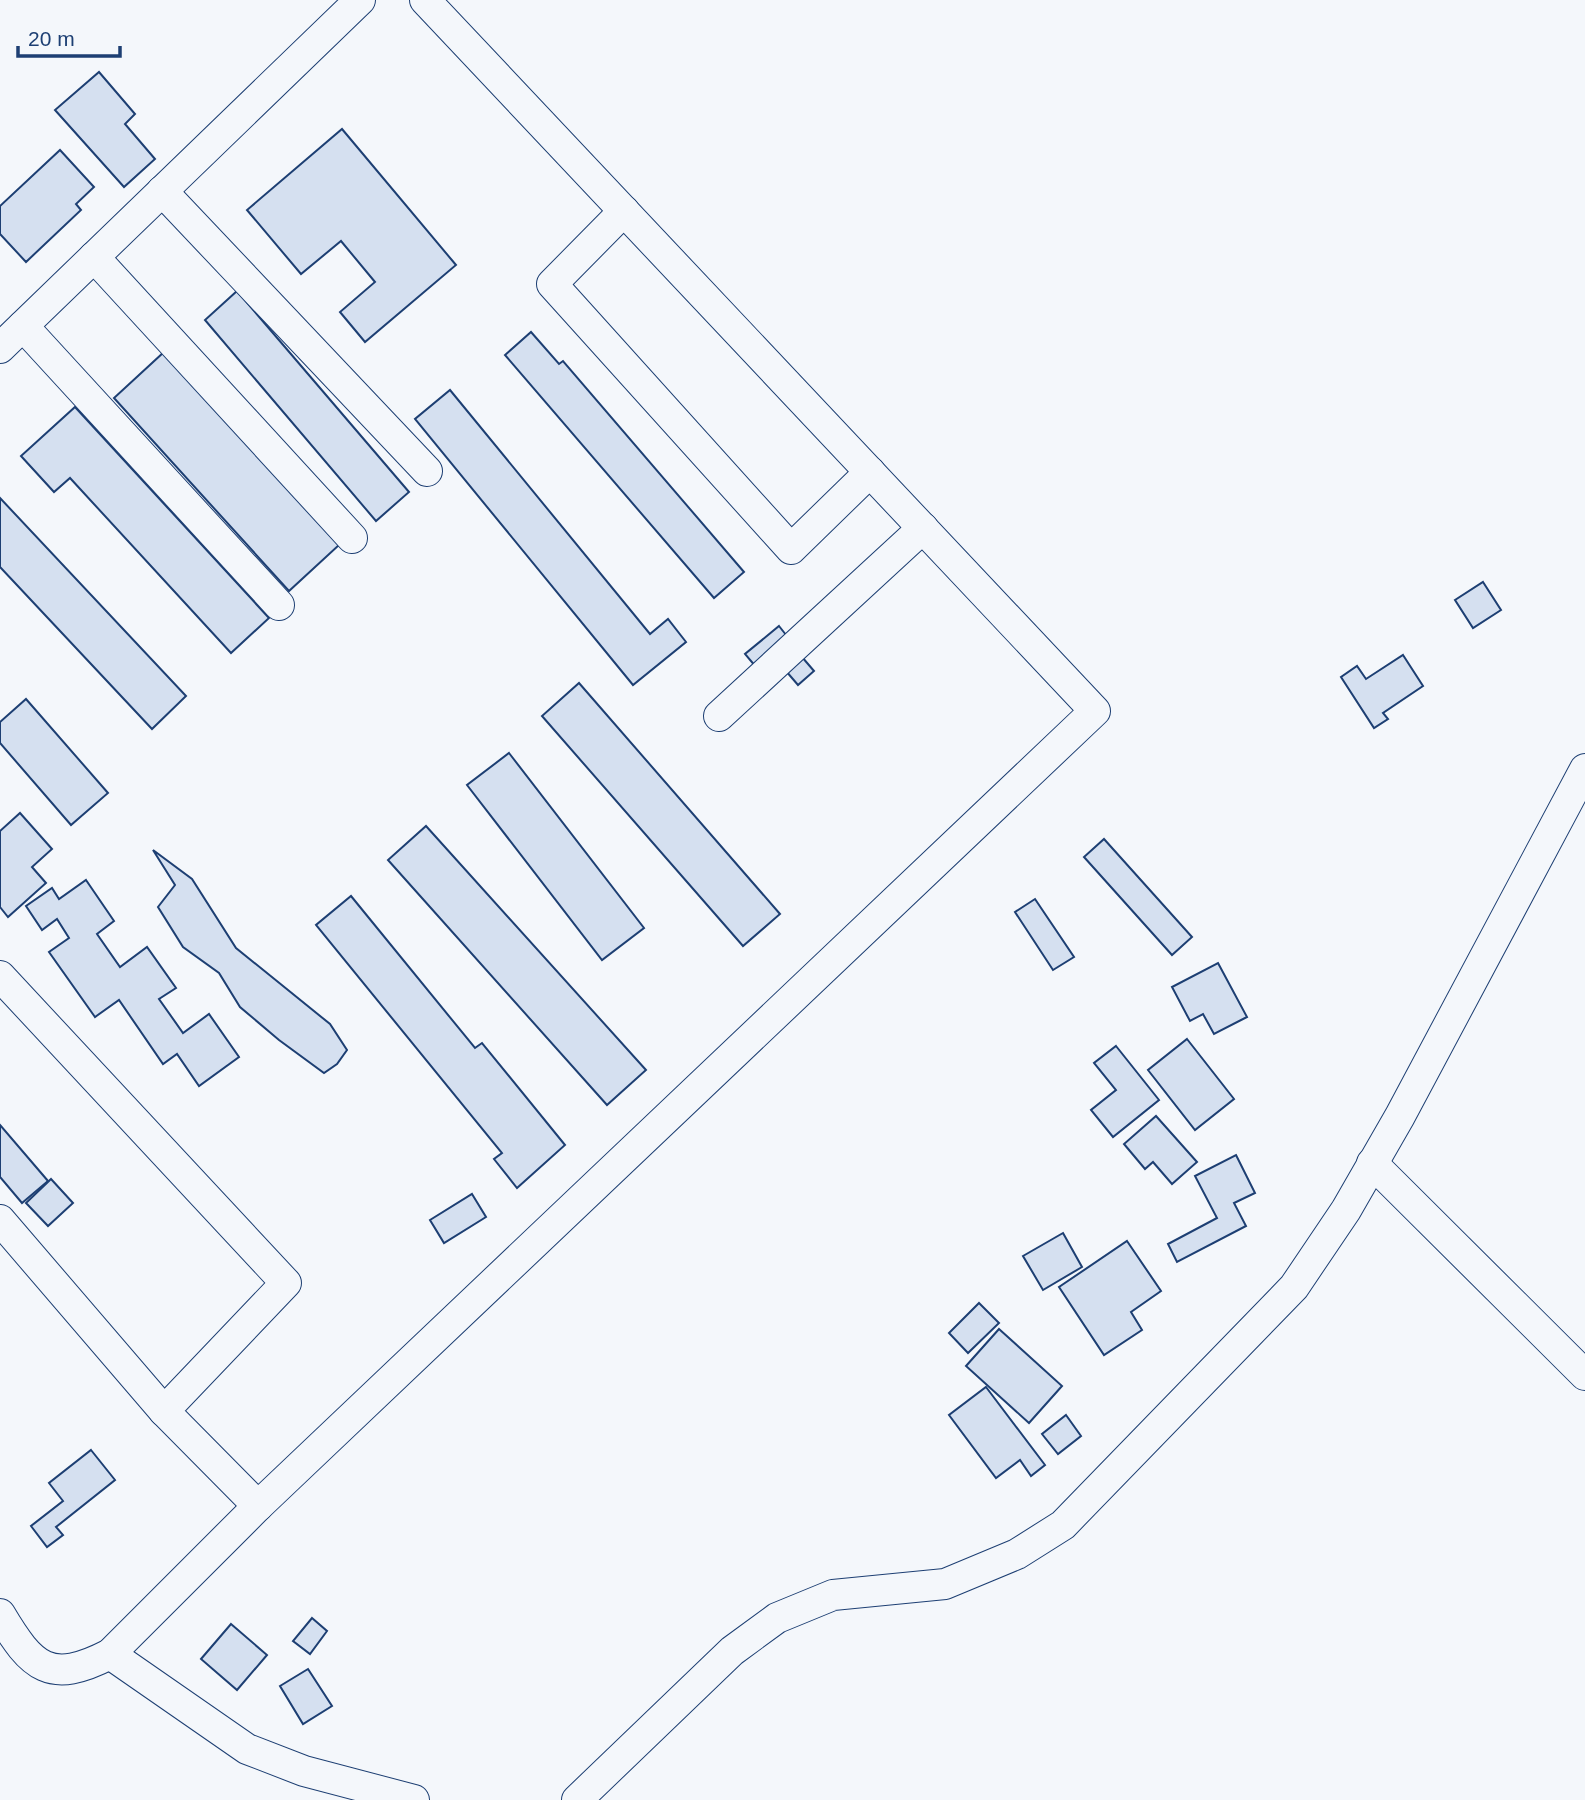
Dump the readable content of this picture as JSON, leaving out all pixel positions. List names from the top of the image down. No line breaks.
{"scale_bar":"20 m"}
